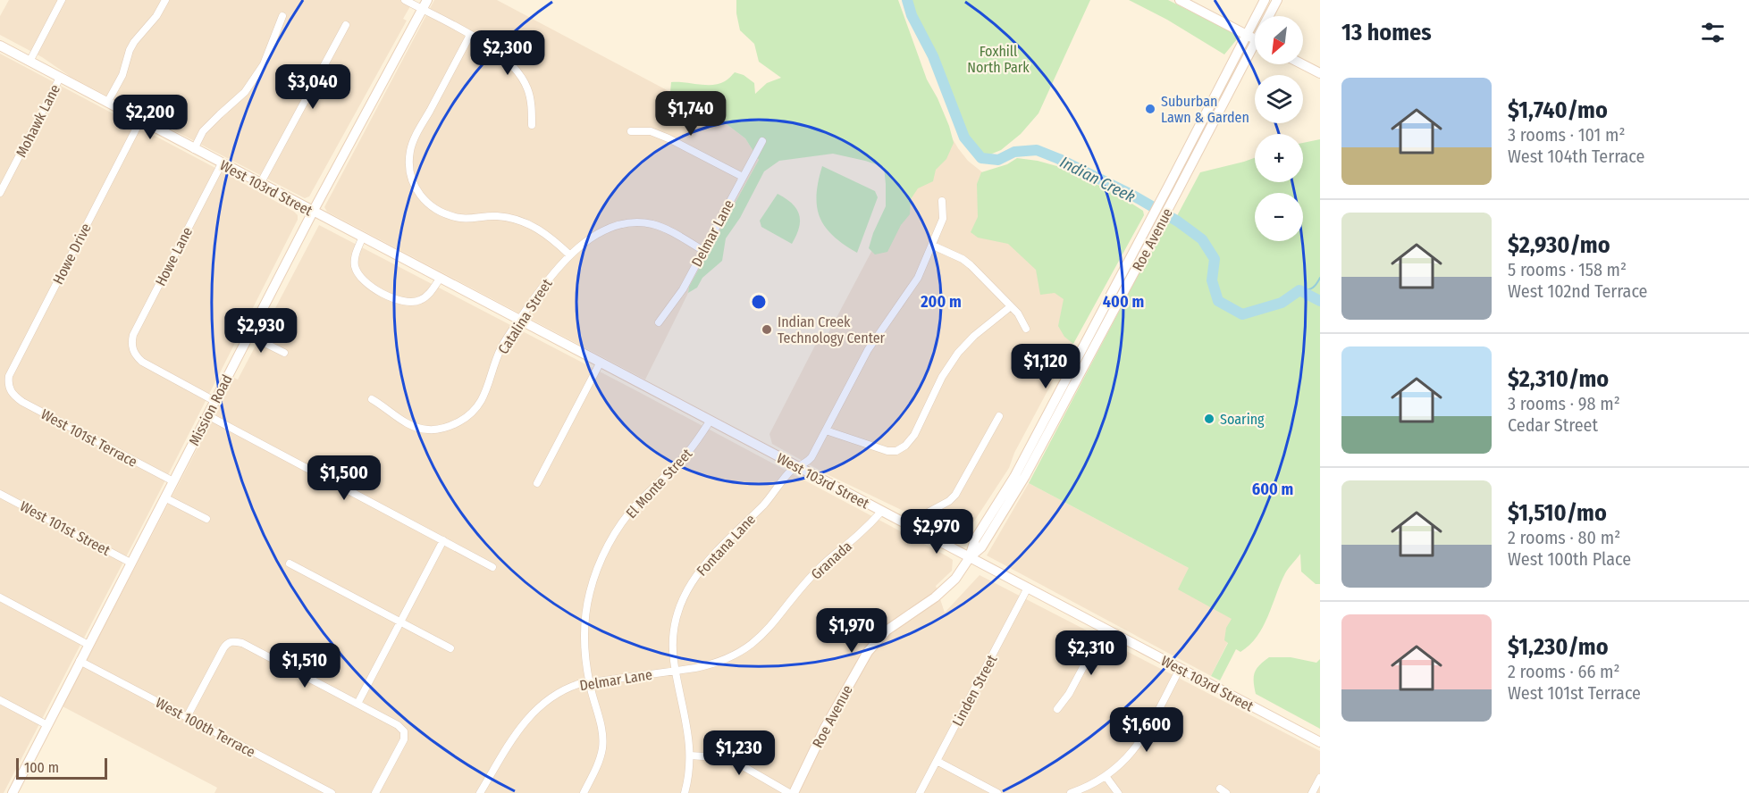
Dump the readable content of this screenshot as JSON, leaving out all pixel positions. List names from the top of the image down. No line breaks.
{"streets":{"main road":["West 103rd Street","Roe Avenue","Mission Road"],"street":["Mohawk Lane","Delmar Lane","Howe Drive","Howe Lane","Catalina Street","West 101st Terrace","El Monte Street","West 101st Street","Fontana Lane","Granada","Linden Street","West 100th Terrace"]},"crossings":[["Mohawk Lane","West 103rd Street"],["West 103rd Street","Roe Avenue"],["West 103rd Street","Howe Drive"],["West 103rd Street","Howe Lane"],["West 103rd Street","Catalina Street"],["West 103rd Street","Mission Road"],["West 103rd Street","El Monte Street"],["West 103rd Street","Fontana Lane"],["West 103rd Street","Granada"],["West 103rd Street","Linden Street"],["Delmar Lane","Catalina Street"],["Delmar Lane","El Monte Street"],["Delmar Lane","Fontana Lane"],["Delmar Lane","Granada"],["Howe Drive","West 101st Terrace"],["Howe Lane","Mission Road"],["Mission Road","West 101st Terrace"],["Mission Road","West 101st Street"],["Mission Road","West 100th Terrace"],["Fontana Lane","Granada"]],"water":["Indian Creek"],"parks":["Foxhill North Park"],"places":["Suburban Lawn & Garden","Indian Creek Technology Center","Soaring"],"scale_bar":"100 m","north":"bottom left","page":{"heading":"13 homes","map_buttons":["+","−"],"price":["$2,300","$3,040","$1,740","$2,200","$2,930","$1,120","$1,500","$2,970","$1,970","$2,310","$1,510","$1,600","$1,230"],"list":[{"name":"$1,740/mo","note":"3 rooms · 101 m² · West 104th Terrace"},{"name":"$2,930/mo","note":"5 rooms · 158 m² · West 102nd Terrace"},{"name":"$2,310/mo","note":"3 rooms · 98 m² · Cedar Street"},{"name":"$1,510/mo","note":"2 rooms · 80 m² · West 100th Place"},{"name":"$1,230/mo","note":"2 rooms · 66 m² · West 101st Terrace"}],"scale":"100 m"},"rings":["200 m","400 m","600 m"]}
